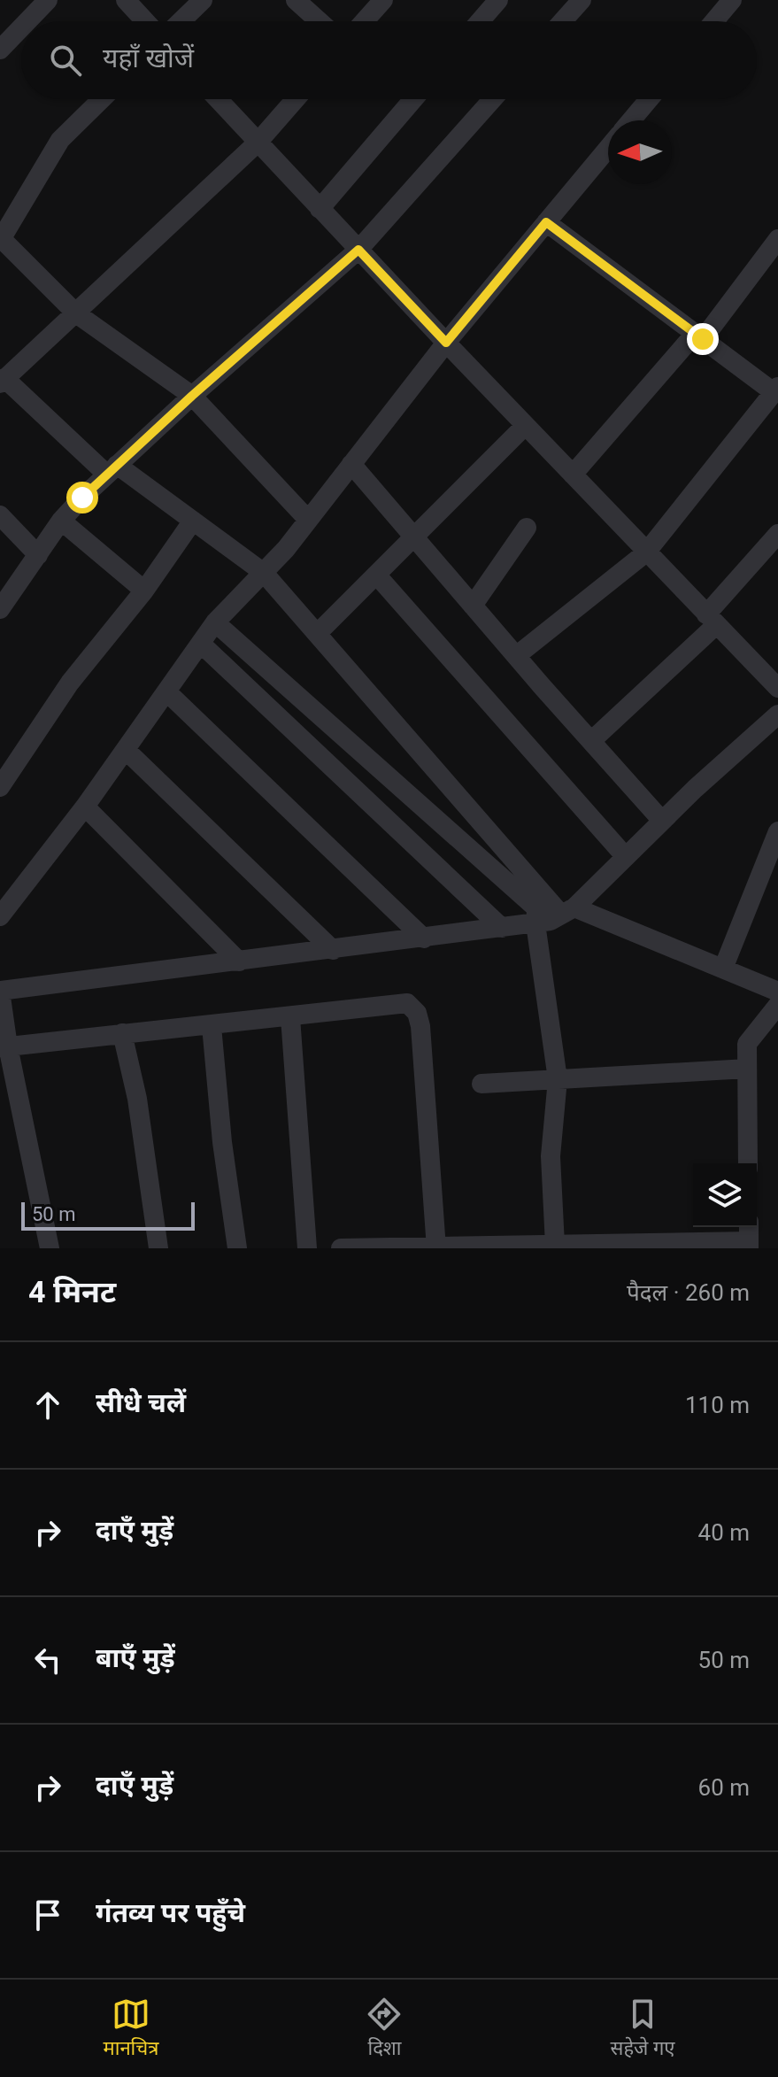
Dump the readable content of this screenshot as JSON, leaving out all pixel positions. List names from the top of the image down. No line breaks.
{"scale_bar":"50 m","north":"left","page":{"search":"यहाँ खोजें","scale":"50 m","heading":["4 मिनट","पैदल · 260 m"],"list":[["सीधे चलें","110 m"],["दाएँ मुड़ें","40 m"],["बाएँ मुड़ें","50 m"],["दाएँ मुड़ें","60 m"],"गंतव्य पर पहुँचे"],"nav":["मानचित्र","दिशा","सहेजे गए"]}}
